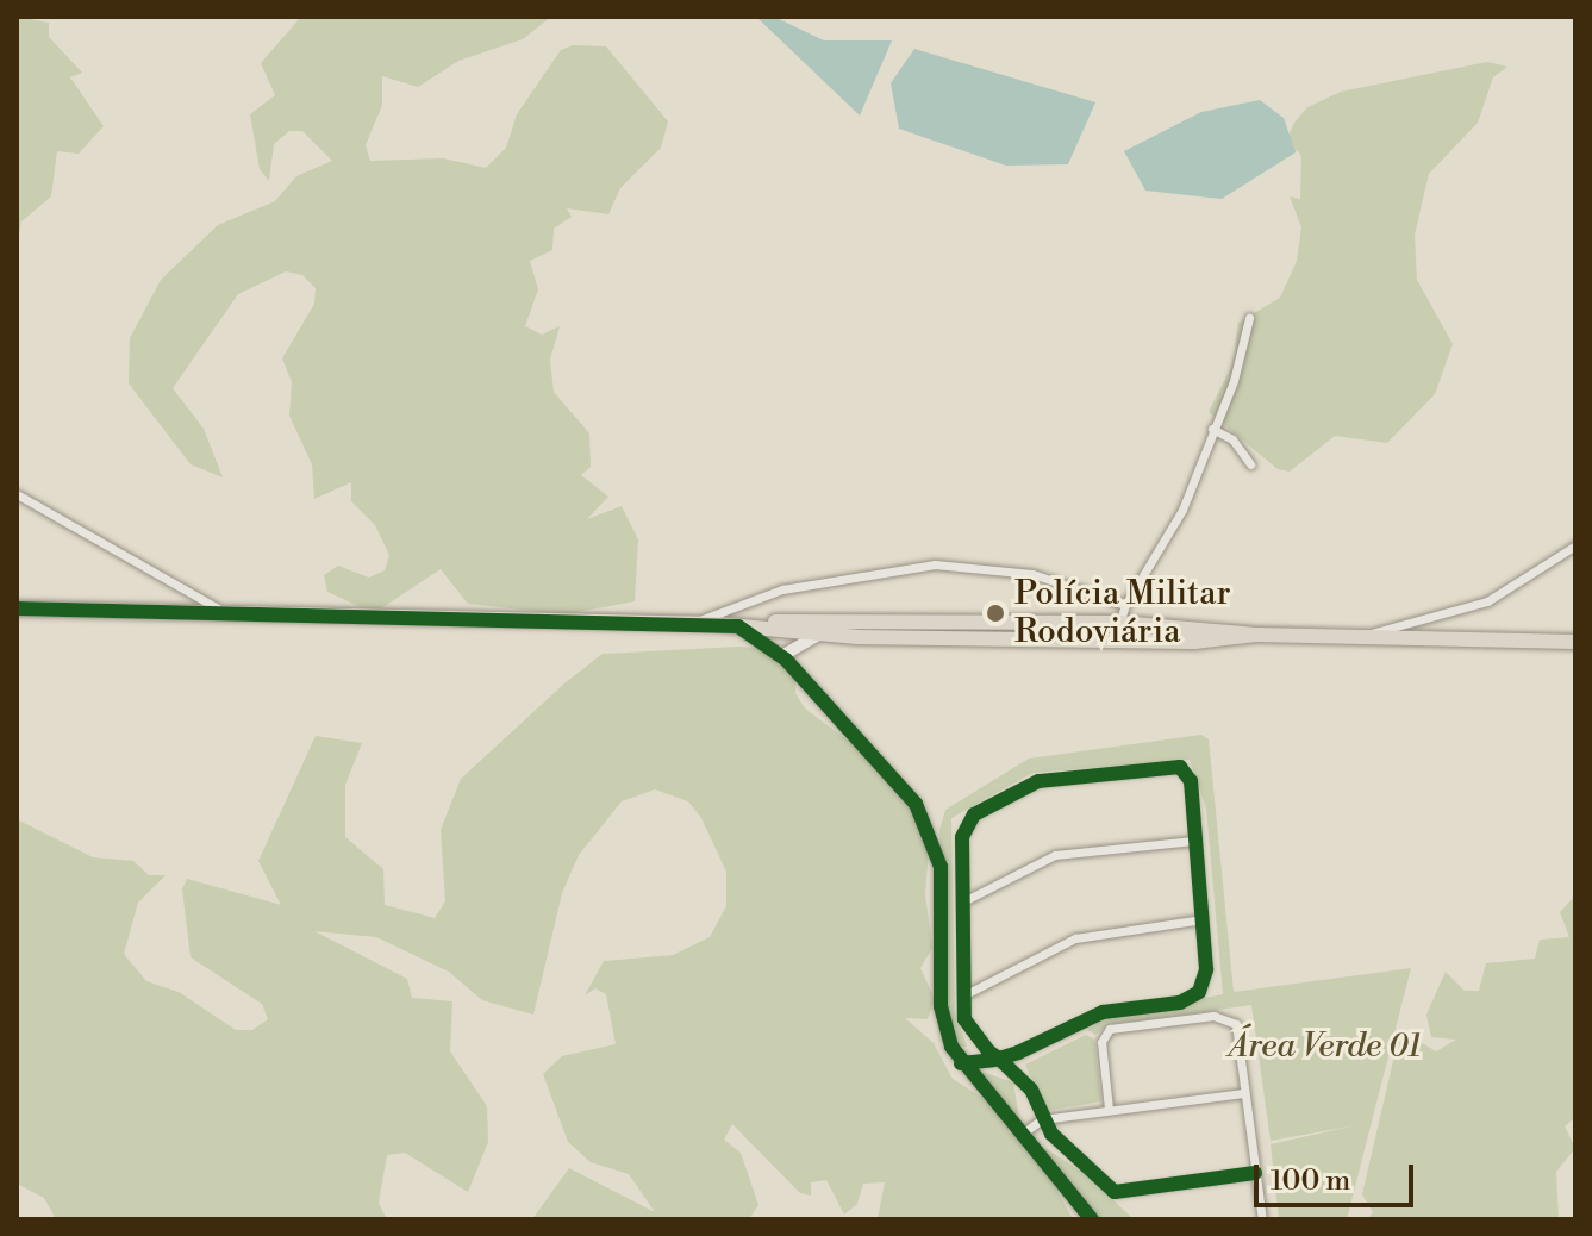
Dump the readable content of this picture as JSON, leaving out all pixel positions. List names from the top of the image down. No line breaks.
{"parks":["Área Verde 01"],"places":["Polícia Militar Rodoviária"],"scale_bar":"100 m"}
